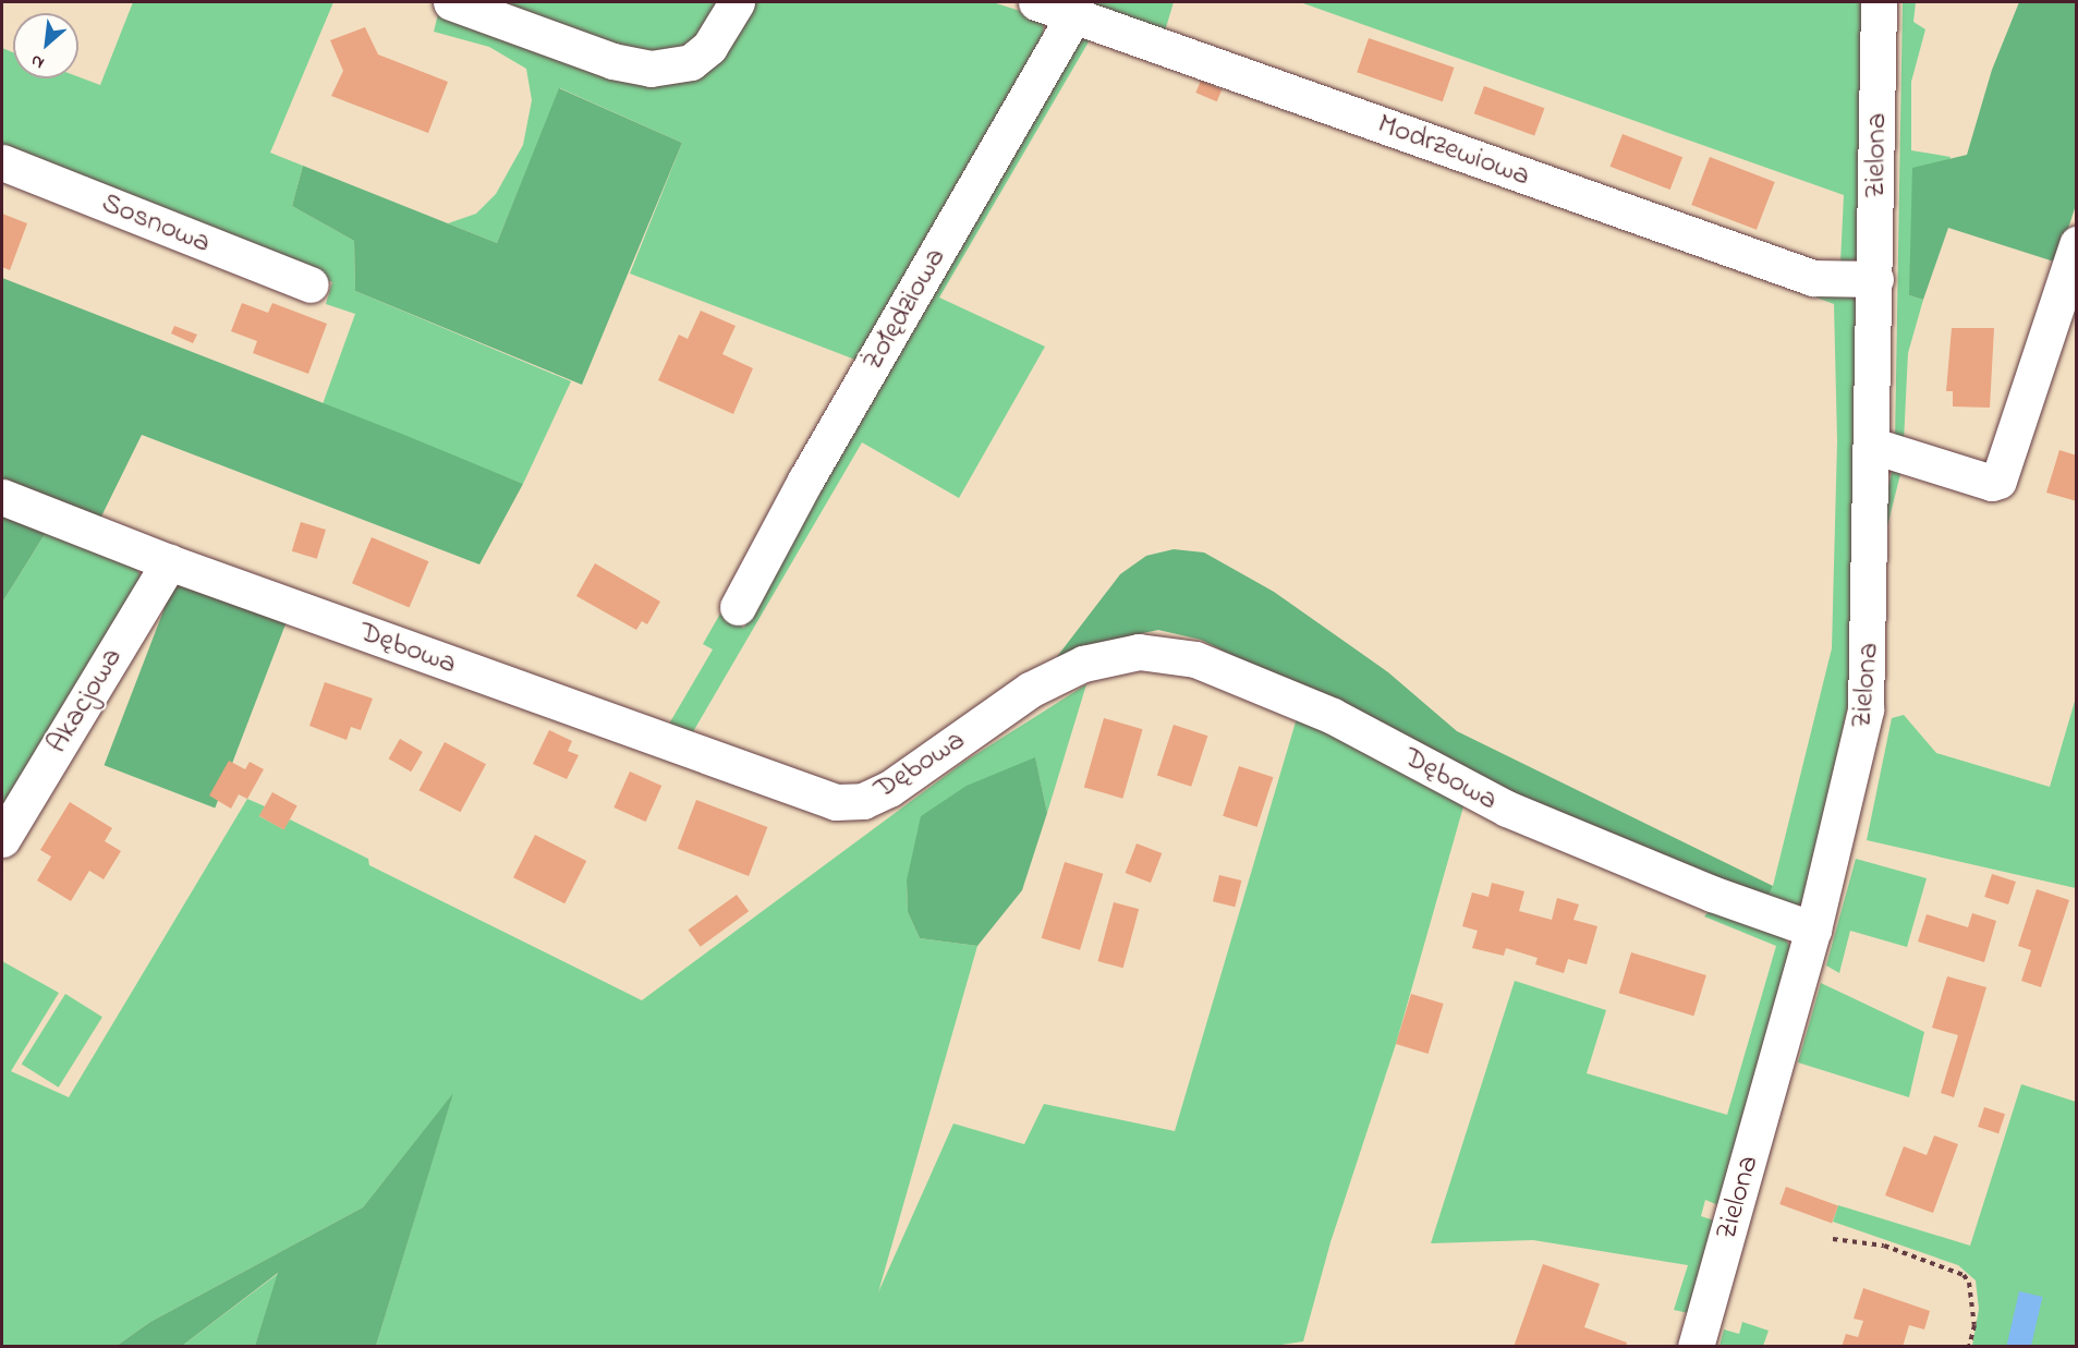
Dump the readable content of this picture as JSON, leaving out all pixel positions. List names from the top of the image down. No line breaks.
{"streets":{"street":["Modrzewiowa","Zielona","Sosnowa","Żołędziowa","Dębowa","Akacjowa"]},"crossings":[["Modrzewiowa","Zielona"],["Modrzewiowa","Żołędziowa"],["Zielona","Dębowa"],["Dębowa","Akacjowa"]],"north":"bottom left"}
